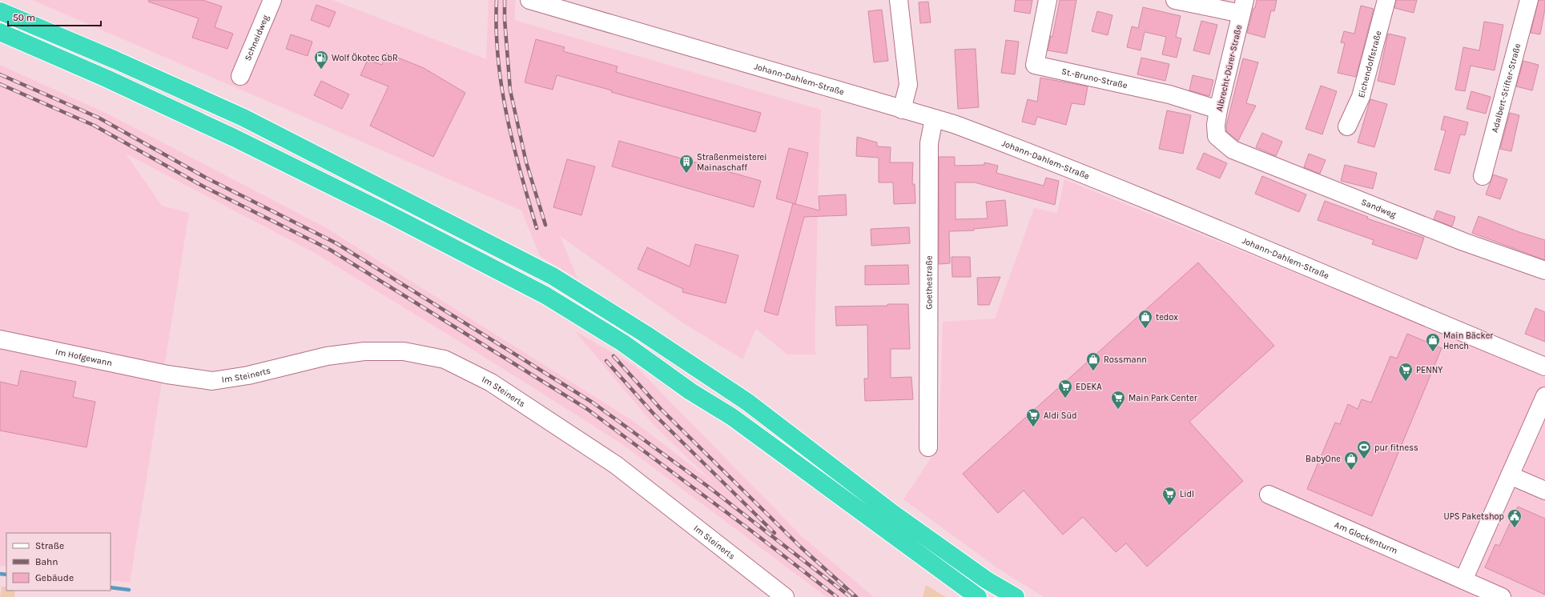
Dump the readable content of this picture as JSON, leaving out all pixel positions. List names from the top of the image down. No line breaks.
{"streets":{"street":["Schneidweg","Eichendoffstraße","Albrecht-Dürer-Straße","St.-Bruno-Straße","Johann-Dahlem-Straße","Adalbert-Stifter-Straße","Sandweg","Goethestraße","Im Hofgewann","Im Steinerts","Am Glockenturm"]},"crossings":[["Albrecht-Dürer-Straße","St.-Bruno-Straße"],["Albrecht-Dürer-Straße","Sandweg"],["Johann-Dahlem-Straße","Goethestraße"],["Im Hofgewann","Im Steinerts"]],"places":{"fuel station":["Wolf Ökotec GbR"],"building":["Straßenmeisterei Mainaschaff"],"shop":["tedox","Main Bäcker Hench","Rossmann","BabyOne"],"supermarket":["PENNY","EDEKA","Main Park Center","Aldi Süd","Lidl"],"sports":["pur fitness"],"public building":["UPS Paketshop"]},"legend":["Straße","Bahn","Gebäude"],"scale_bar":"50 m"}
